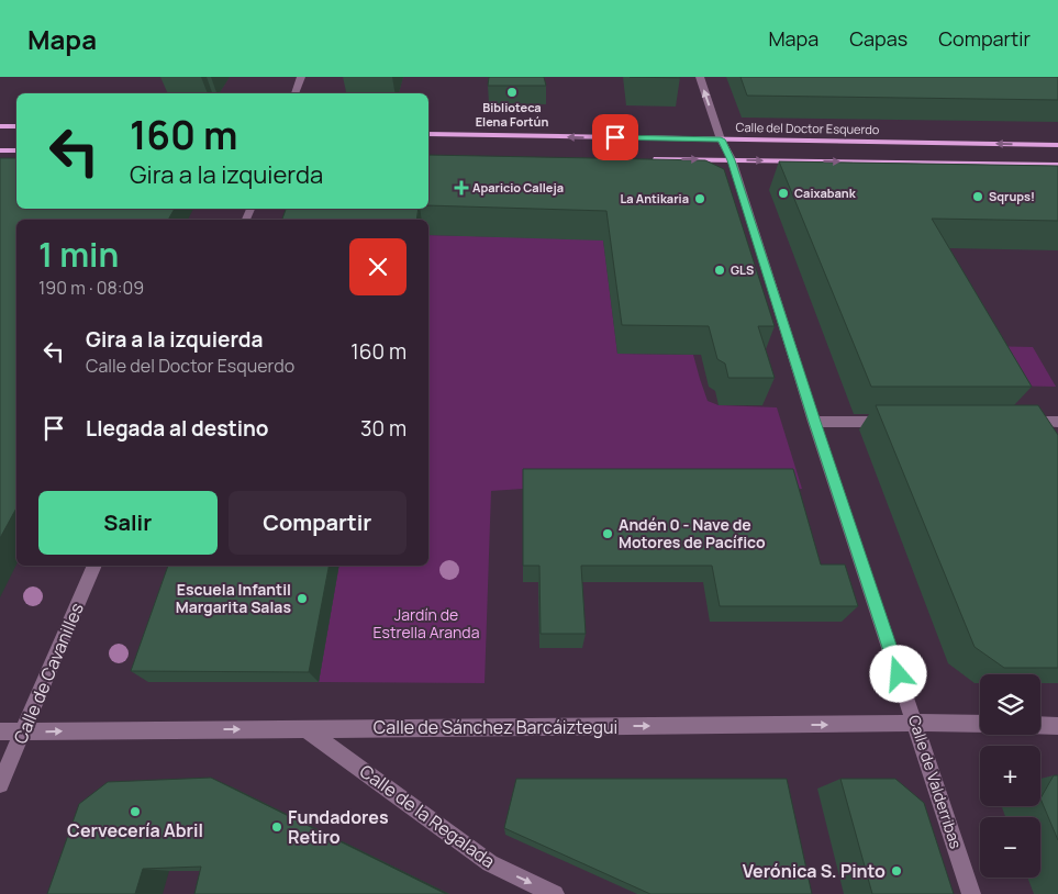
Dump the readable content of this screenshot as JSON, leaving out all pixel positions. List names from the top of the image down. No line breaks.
{"streets":{"main road":["Calle del Doctor Esquerdo"],"street":["Calle de Cavanilles","Calle de Sánchez Barcáiztegui","Calle de Valderribas","Calle de la Regalada"]},"crossings":[["Calle del Doctor Esquerdo","Calle de Valderribas"],["Calle de Cavanilles","Calle de Sánchez Barcáiztegui"],["Calle de Sánchez Barcáiztegui","Calle de Valderribas"],["Calle de Sánchez Barcáiztegui","Calle de la Regalada"]],"one_way":["Calle de Sánchez Barcáiztegui","Calle de la Regalada"],"parks":["Jardín de Estrella Aranda"],"places":{"other":["Biblioteca Elena Fortún","Caixabank","Sqrups!","La Antikaria","GLS","Andén 0 - Nave de Motores de Pacífico","Escuela Infantil Margarita Salas","Cervecería Abril","Fundadores Retiro","Verónica S. Pinto"],"health":["Aparicio Calleja"]},"page":{"header":"Mapa","nav":["Mapa","Capas","Compartir"],"turn":["160 m","Gira a la izquierda"],"heading":["1 min","190 m · 08:09"],"list":[{"name":"Gira a la izquierda","note":"Calle del Doctor Esquerdo","value":"160 m"},{"name":"Llegada al destino","value":"30 m"}],"buttons":["Salir","Compartir"],"map_buttons":["+","−"]}}
